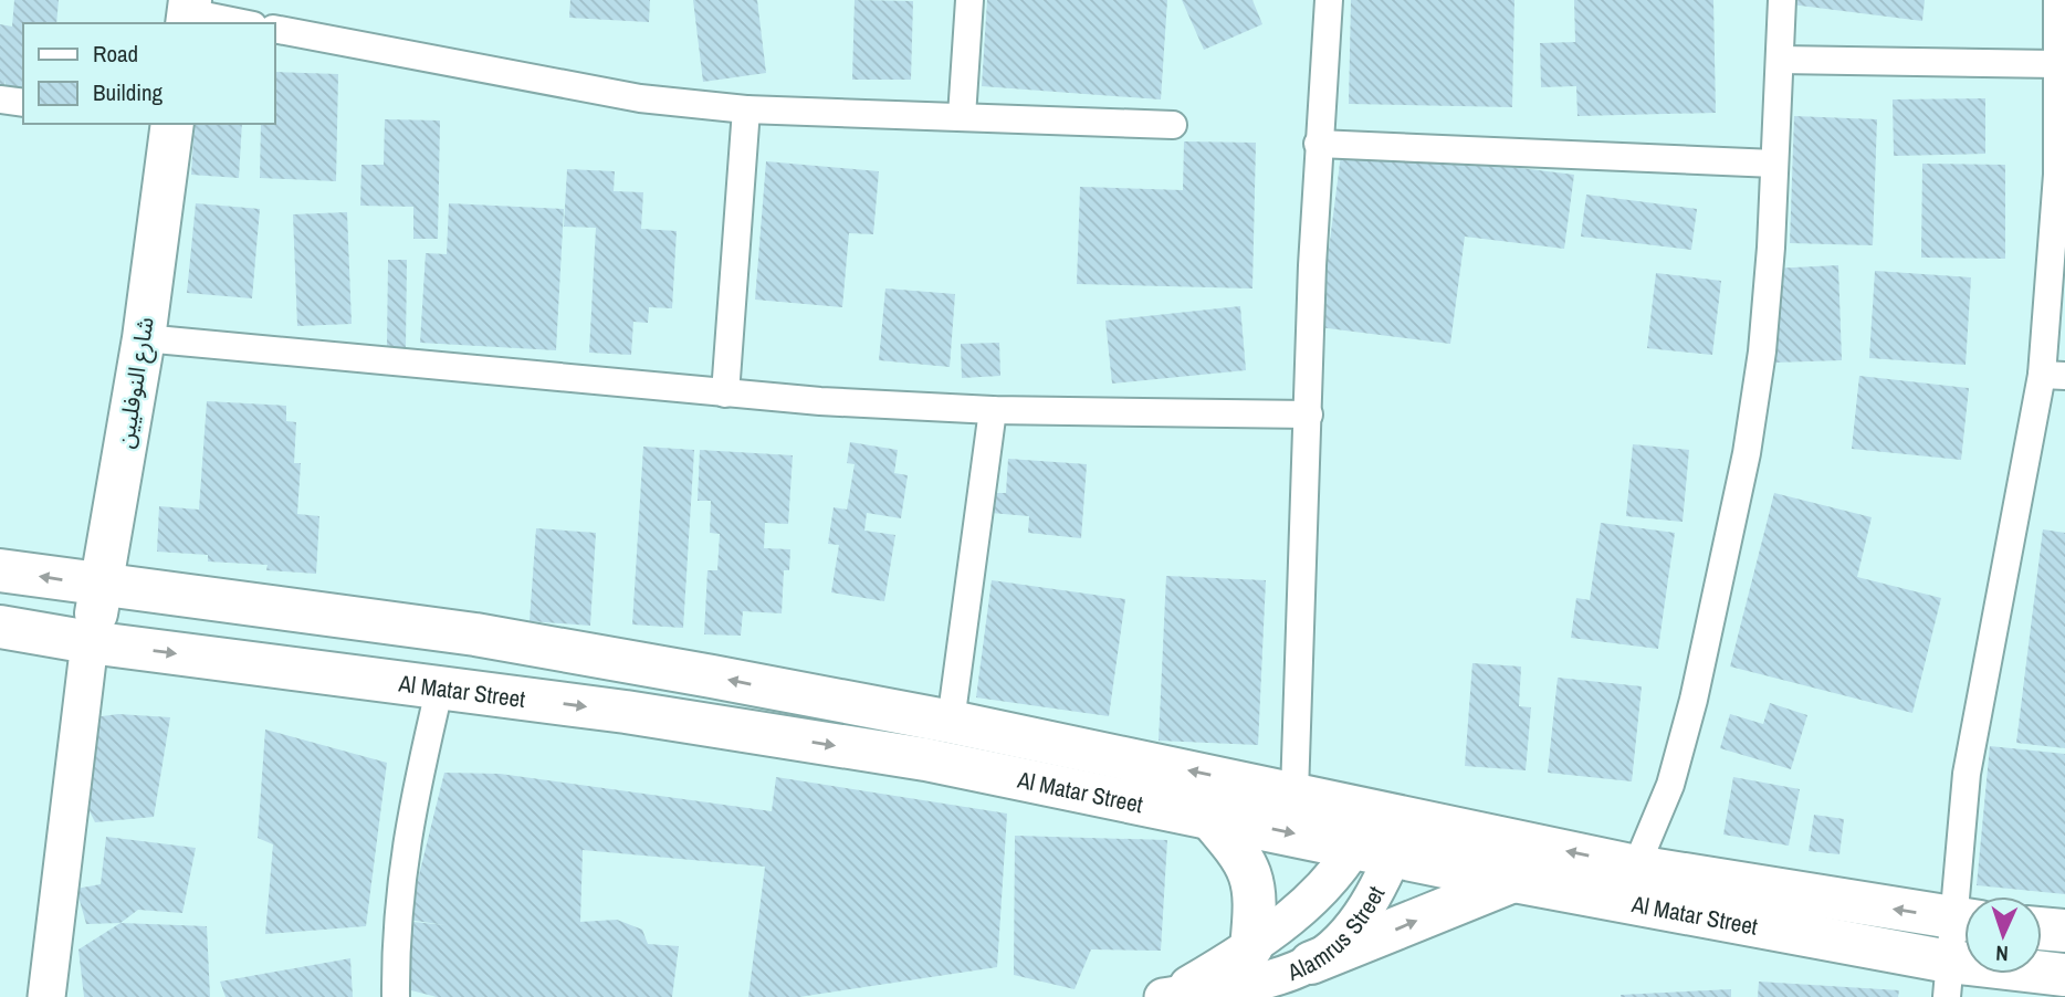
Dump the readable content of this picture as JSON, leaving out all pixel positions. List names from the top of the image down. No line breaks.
{"streets":{"main road":["شارع النوفليين","Al Matar Street"],"street":["Alamrus Street"]},"crossings":[["شارع النوفليين","Al Matar Street"],["Al Matar Street","Alamrus Street"]],"legend":["Road","Building"],"north":"bottom"}
